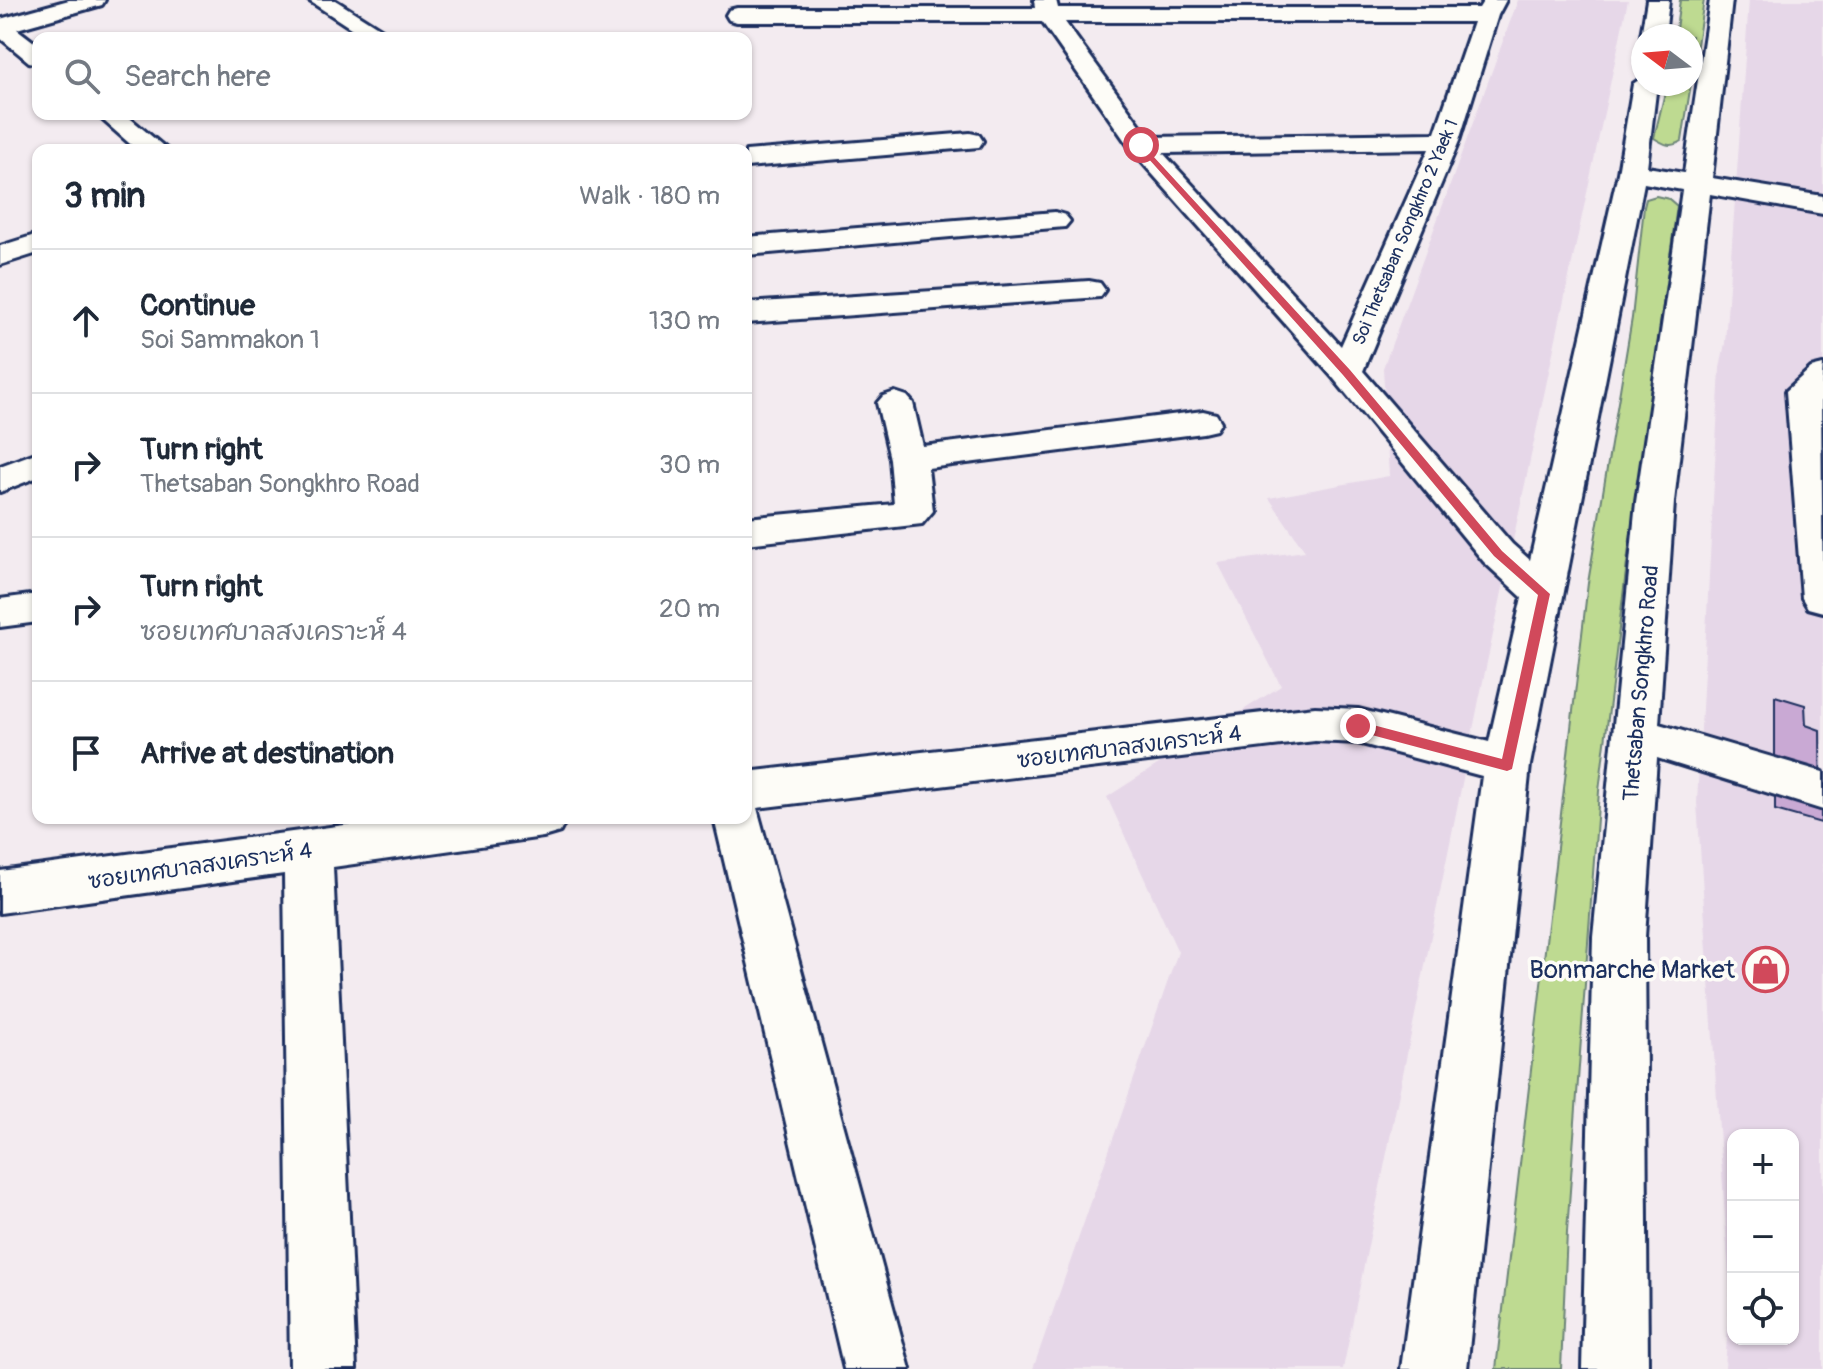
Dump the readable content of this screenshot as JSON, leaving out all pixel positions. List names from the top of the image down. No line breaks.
{"streets":{"street":["Soi Thetsaban Songkhro 2 Yaek 1","Thetsaban Songkhro Road","ซอยเทศบาลสงเคราะห์ 4"]},"places":{"shop":["Bonmarche Market"]},"north":"left","page":{"search":"Search here","heading":["3 min","Walk · 180 m"],"list":[["Continue","Soi Sammakon 1","130 m"],["Turn right","Thetsaban Songkhro Road","30 m"],["Turn right","ซอยเทศบาลสงเคราะห์ 4","20 m"],"Arrive at destination"],"map_buttons":["+","−"]}}
